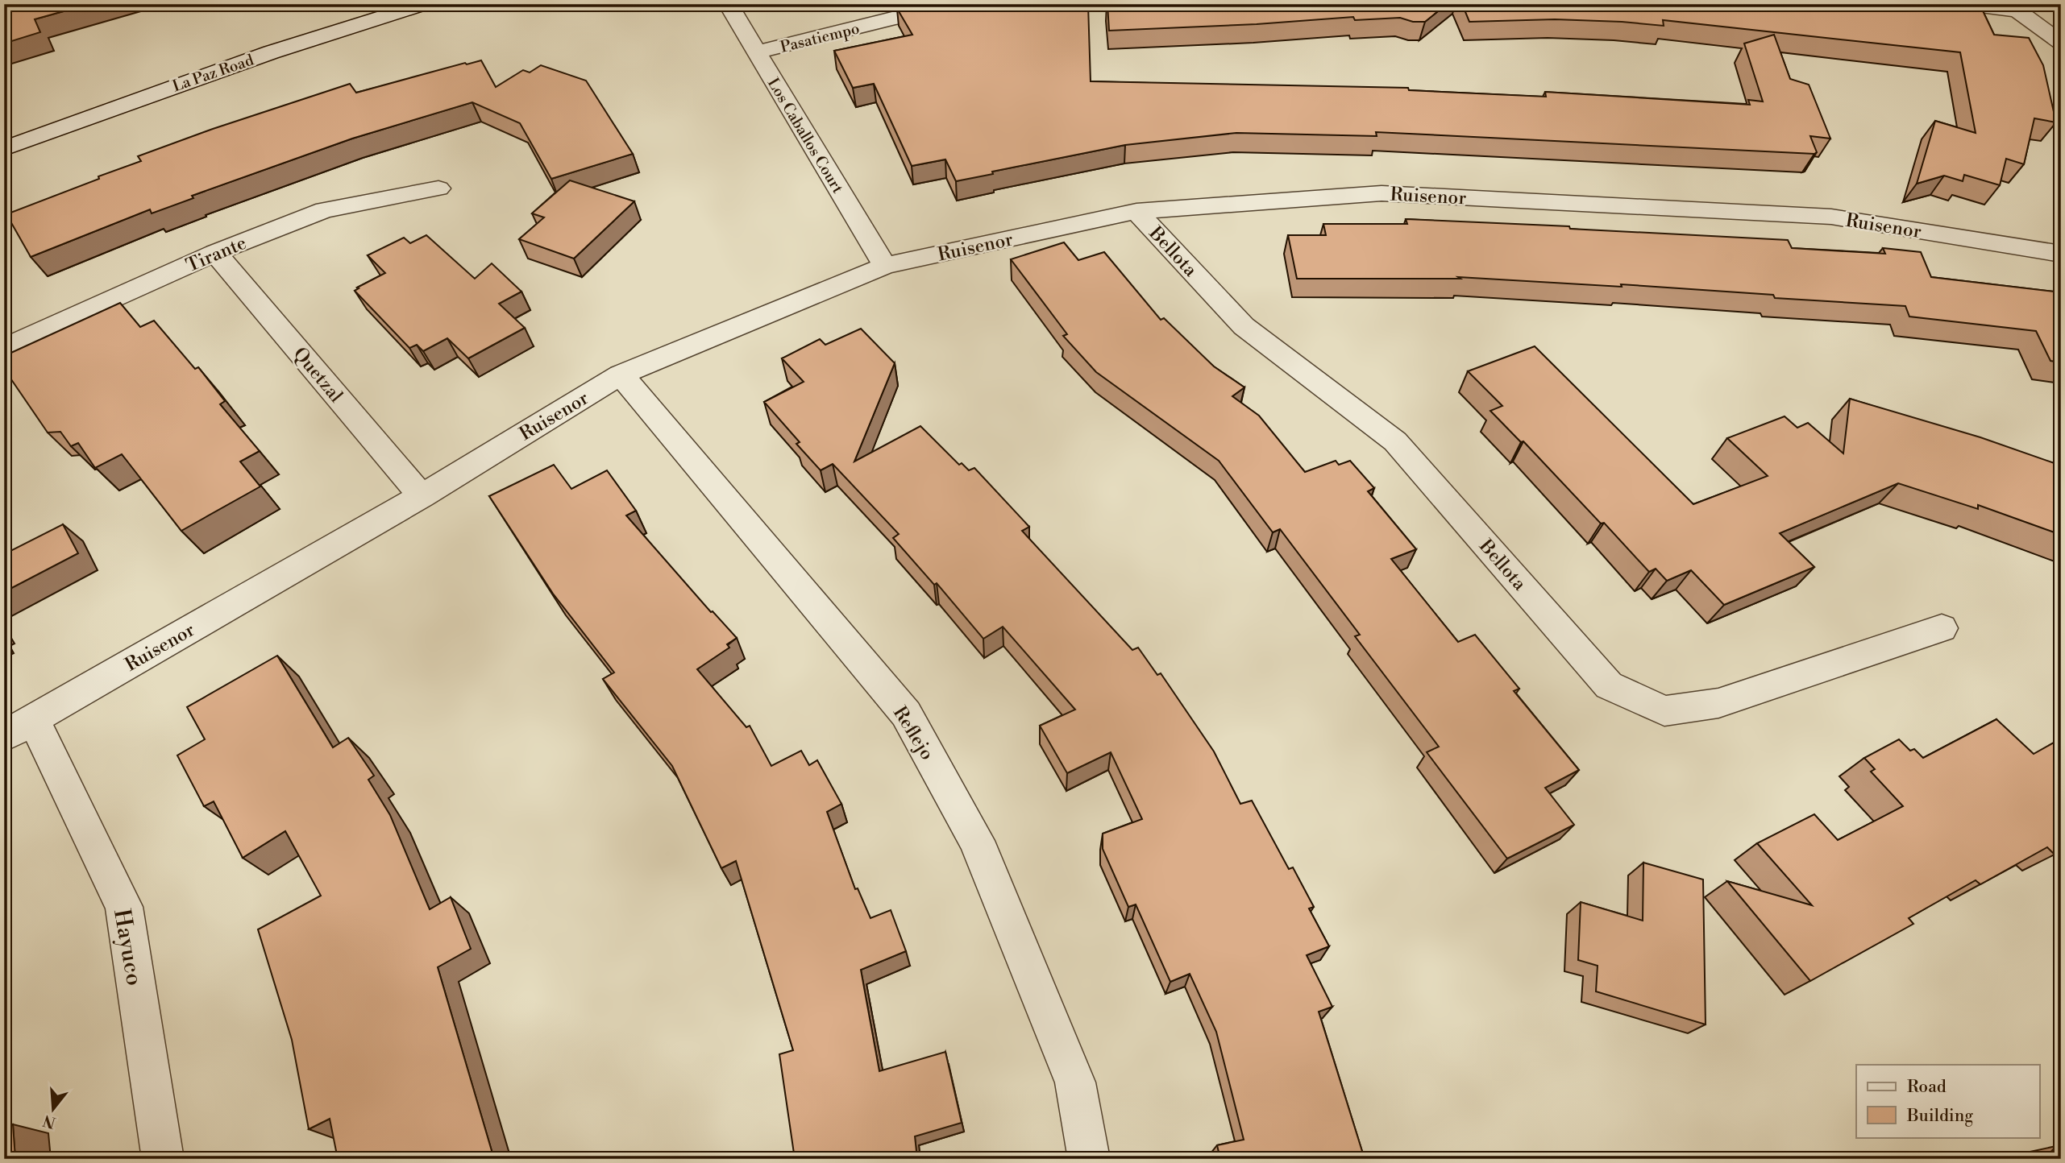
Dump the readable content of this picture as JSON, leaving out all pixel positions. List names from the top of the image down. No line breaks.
{"streets":{"street":["Pasatiempo","La Paz Road","Los Caballos Court","Ruisenor","Bellota","Tirante","Quetzal","Reflejo","Hayuco"]},"crossings":[["Pasatiempo","Los Caballos Court"],["Los Caballos Court","Ruisenor"],["Ruisenor","Bellota"],["Ruisenor","Quetzal"],["Ruisenor","Reflejo"],["Ruisenor","Hayuco"],["Tirante","Quetzal"]],"legend":["Road","Building"],"north":"bottom"}
